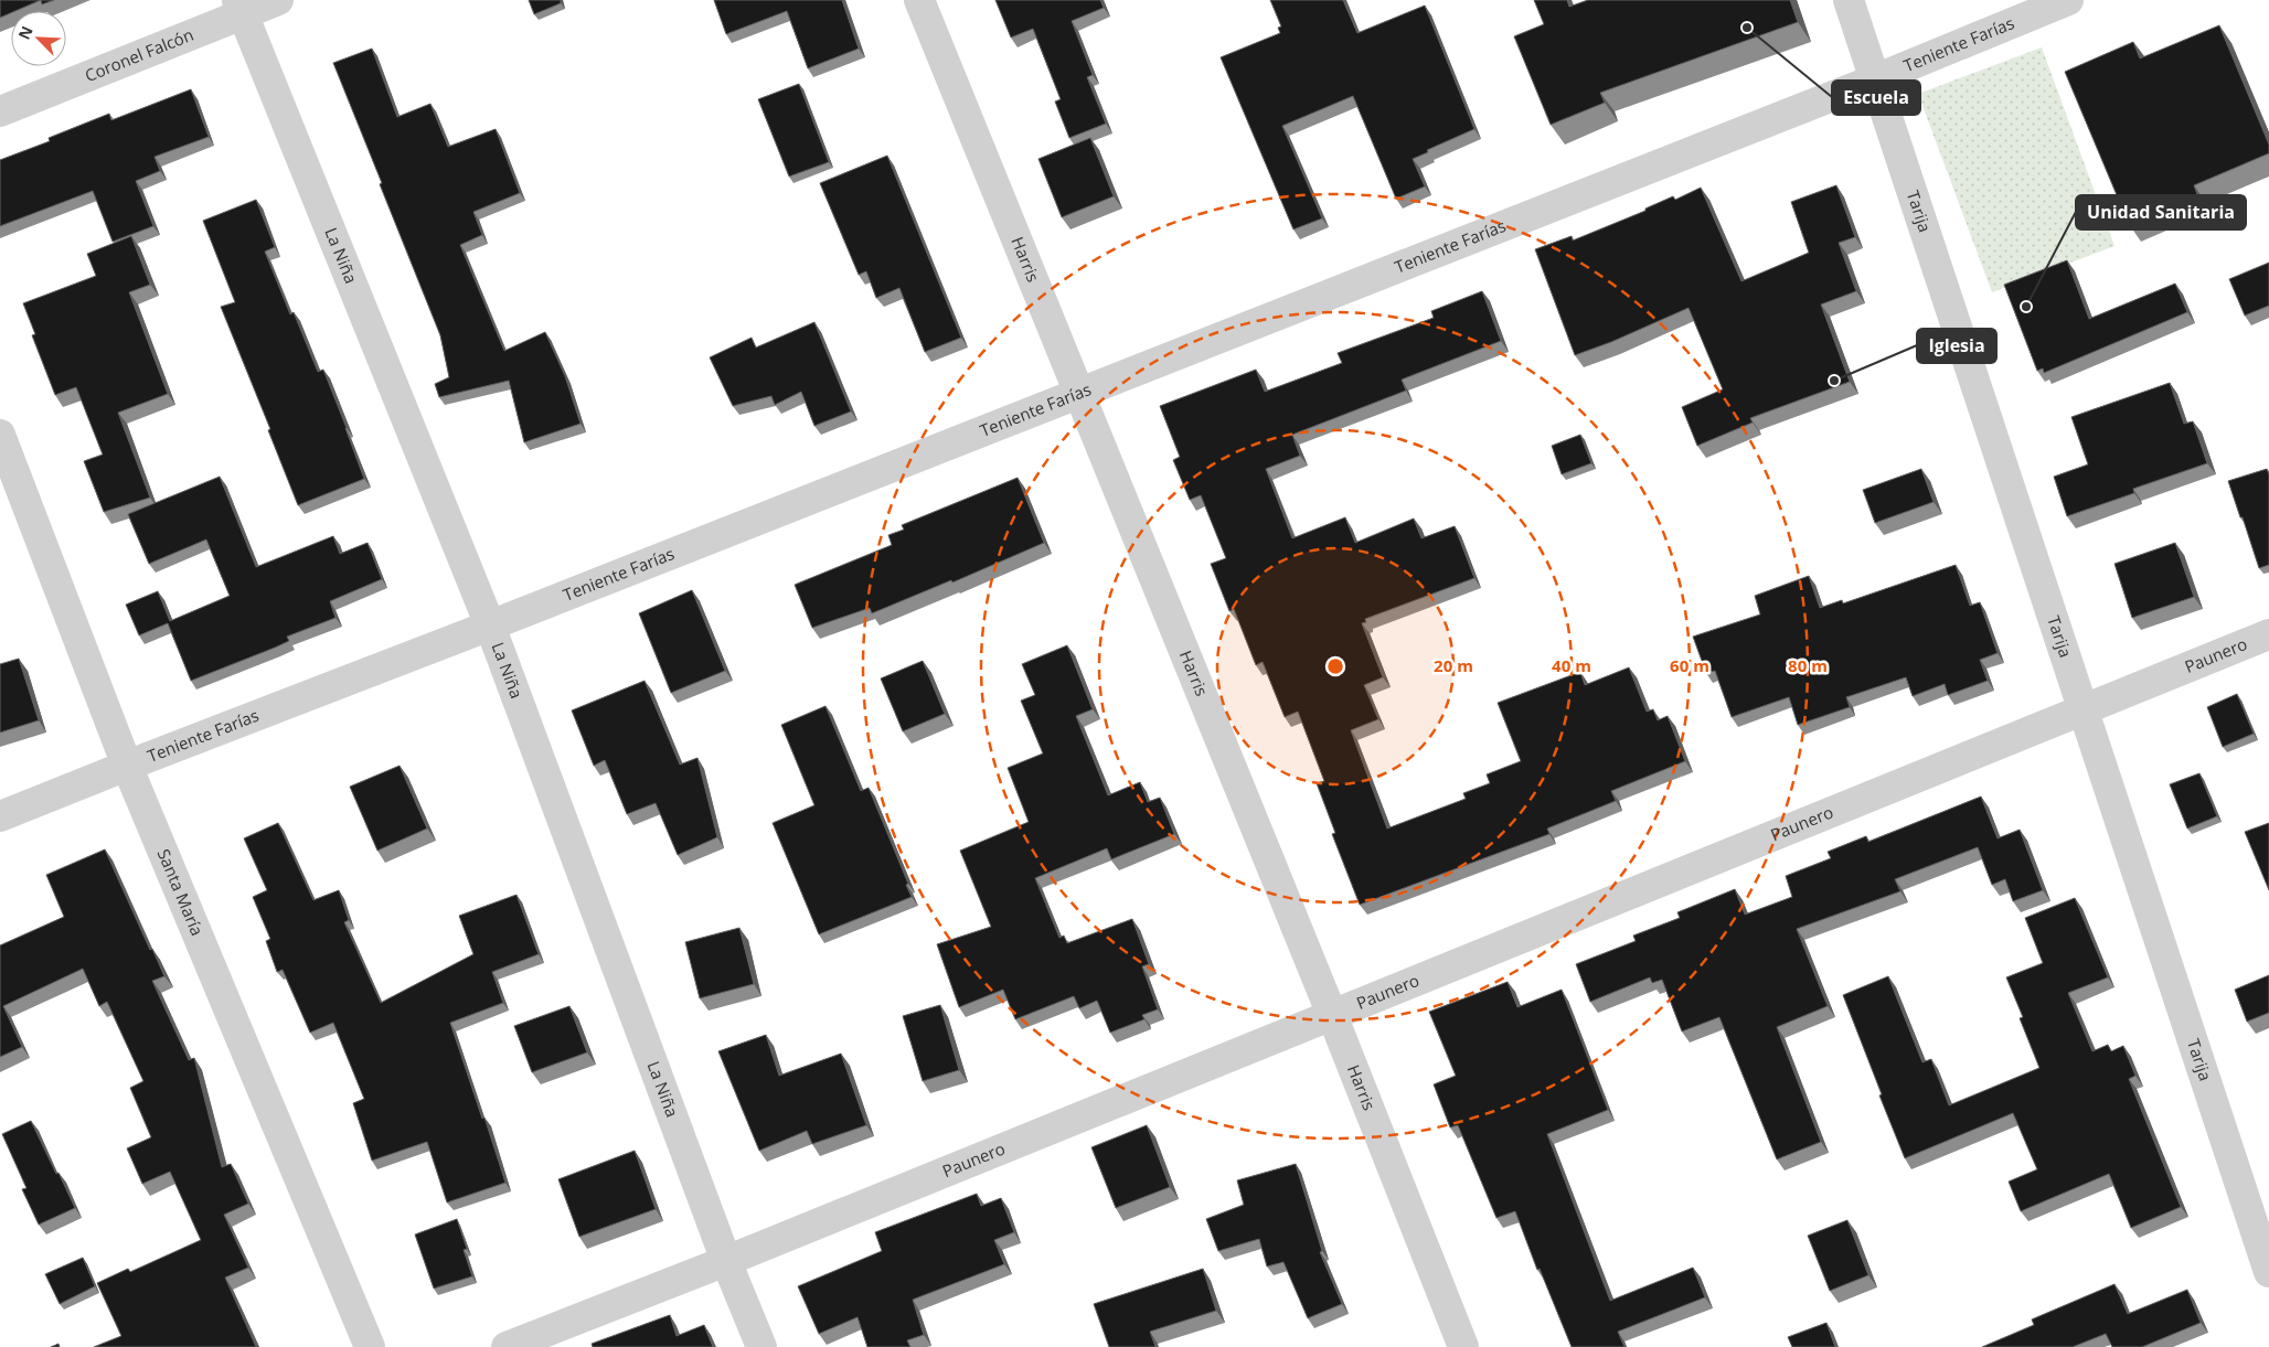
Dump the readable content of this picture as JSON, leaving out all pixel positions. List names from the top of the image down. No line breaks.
{"streets":{"street":["Teniente Farías","Coronel Falcón","Tarija","La Niña","Harris","Paunero","Santa María"]},"crossings":[["Teniente Farías","Tarija"],["Teniente Farías","La Niña"],["Teniente Farías","Harris"],["Teniente Farías","Santa María"],["Coronel Falcón","La Niña"],["Tarija","Paunero"],["La Niña","Paunero"],["Harris","Paunero"]],"places":["Escuela","Unidad Sanitaria","Iglesia"],"north":"top left","rings":["20 m","40 m","60 m","80 m"]}
